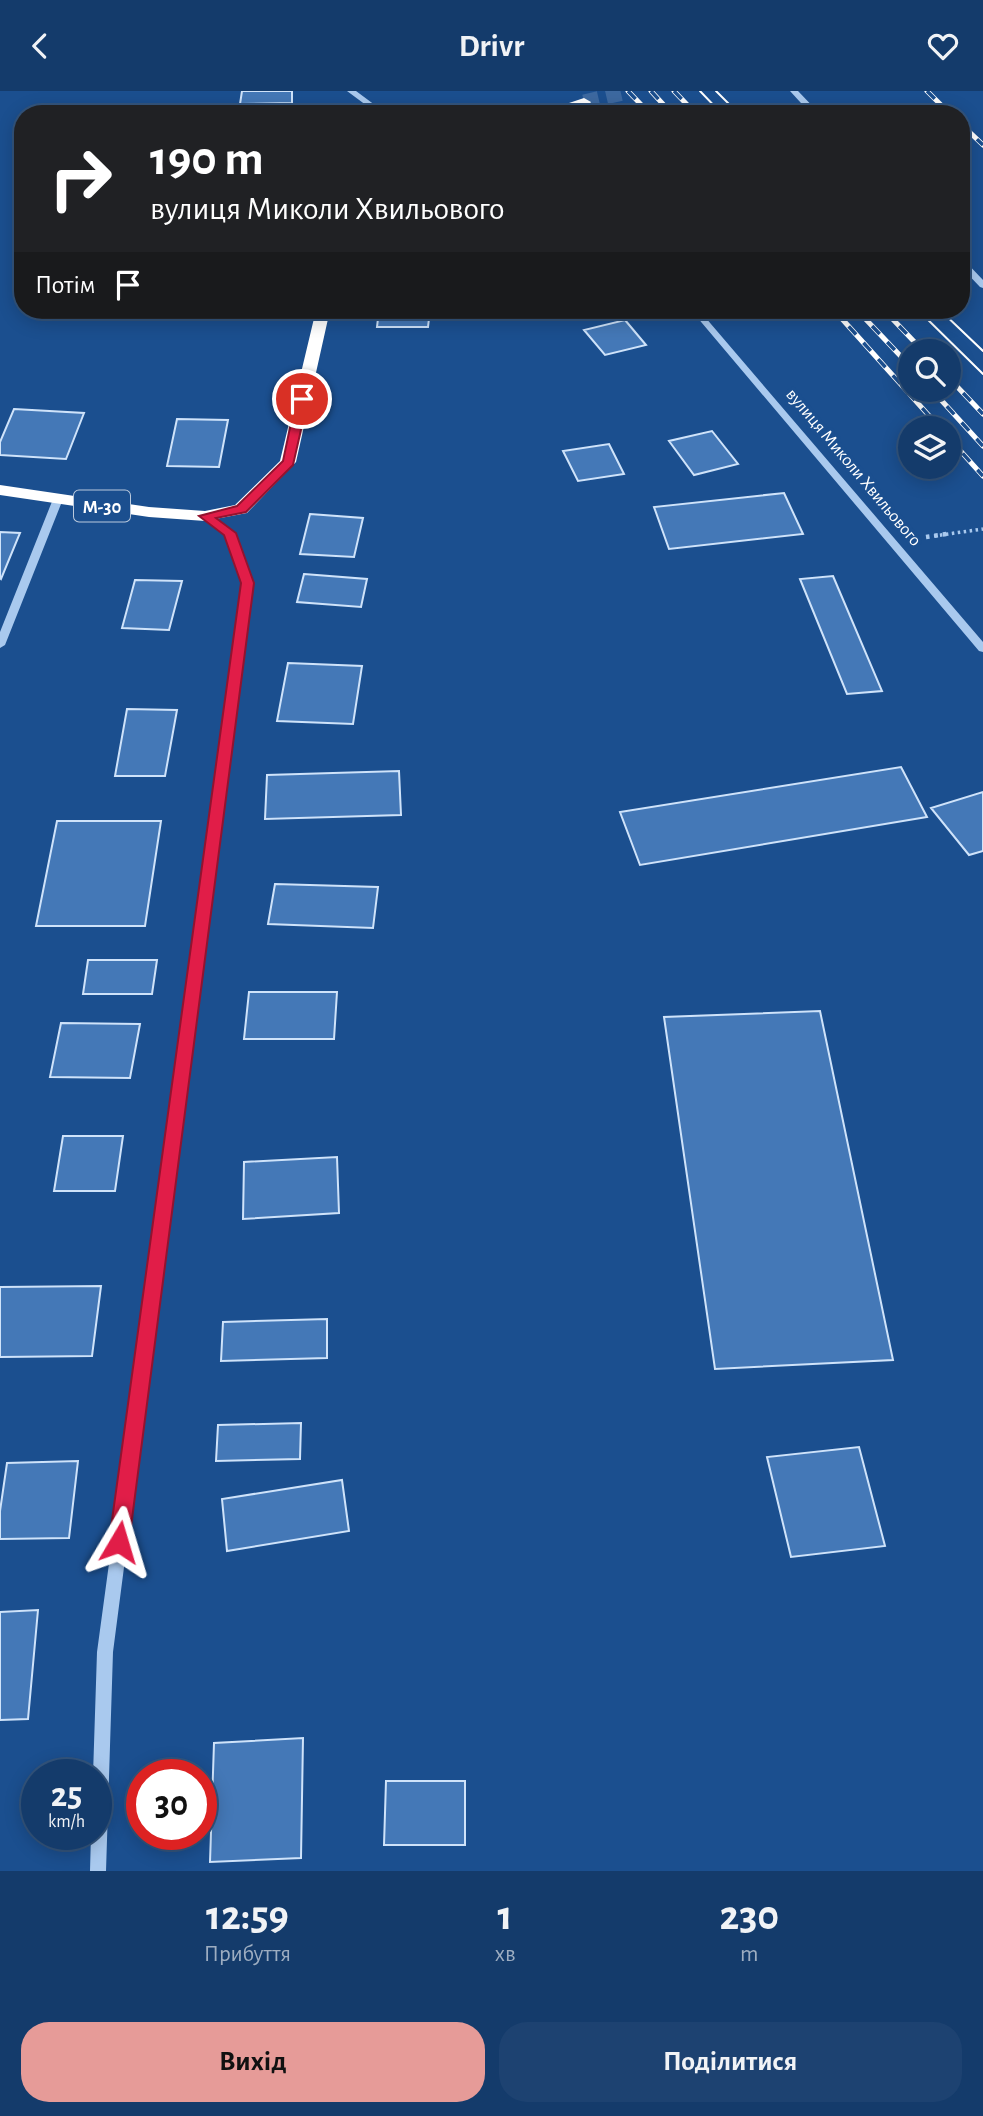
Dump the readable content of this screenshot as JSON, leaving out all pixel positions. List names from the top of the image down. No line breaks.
{"streets":{"highway":["М-30"],"street":["вулиця Миколи Хвильового"]},"page":{"header":"Drivr","turn":["190 m","вулиця Миколи Хвильового"],"then":"Потім","speed":"25 km/h","limit":"30","eta":["12:59","Прибуття","1","хв","230","m"],"buttons":["Вихід","Поділитися"]}}
